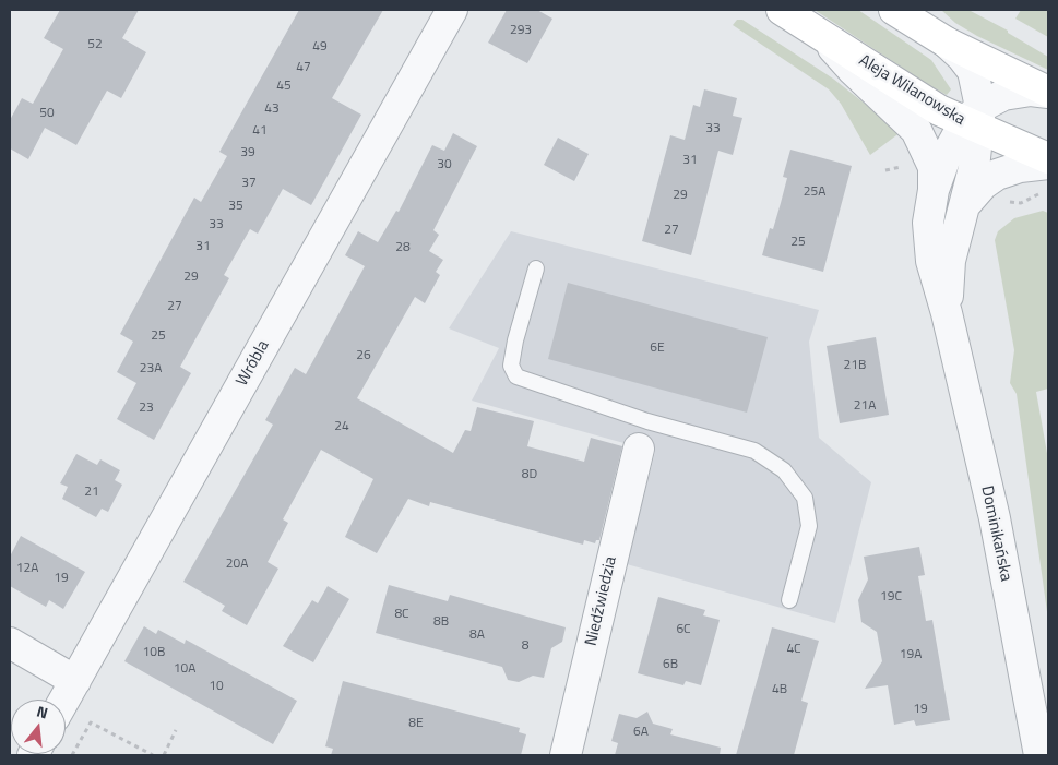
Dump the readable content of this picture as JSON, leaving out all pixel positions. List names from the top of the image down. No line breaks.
{"streets":{"main road":["Aleja Wilanowska"],"street":["Wróbla","Dominikańska","Niedźwiedzia"]},"crossings":[["Aleja Wilanowska","Dominikańska"]],"house_numbers":["293","52","49","47","45","43","50","33","41","39","31","30","37","25A","29","35","33","27","25","31","28","29","27","25","6E","26","21B","23A","21A","23","24","8D","21","20A","12A","19","19C","8C","8B","6C","8A","8","4C","10B","19A","6B","10A","10","4B","19","8E","6A"],"north":"top"}
